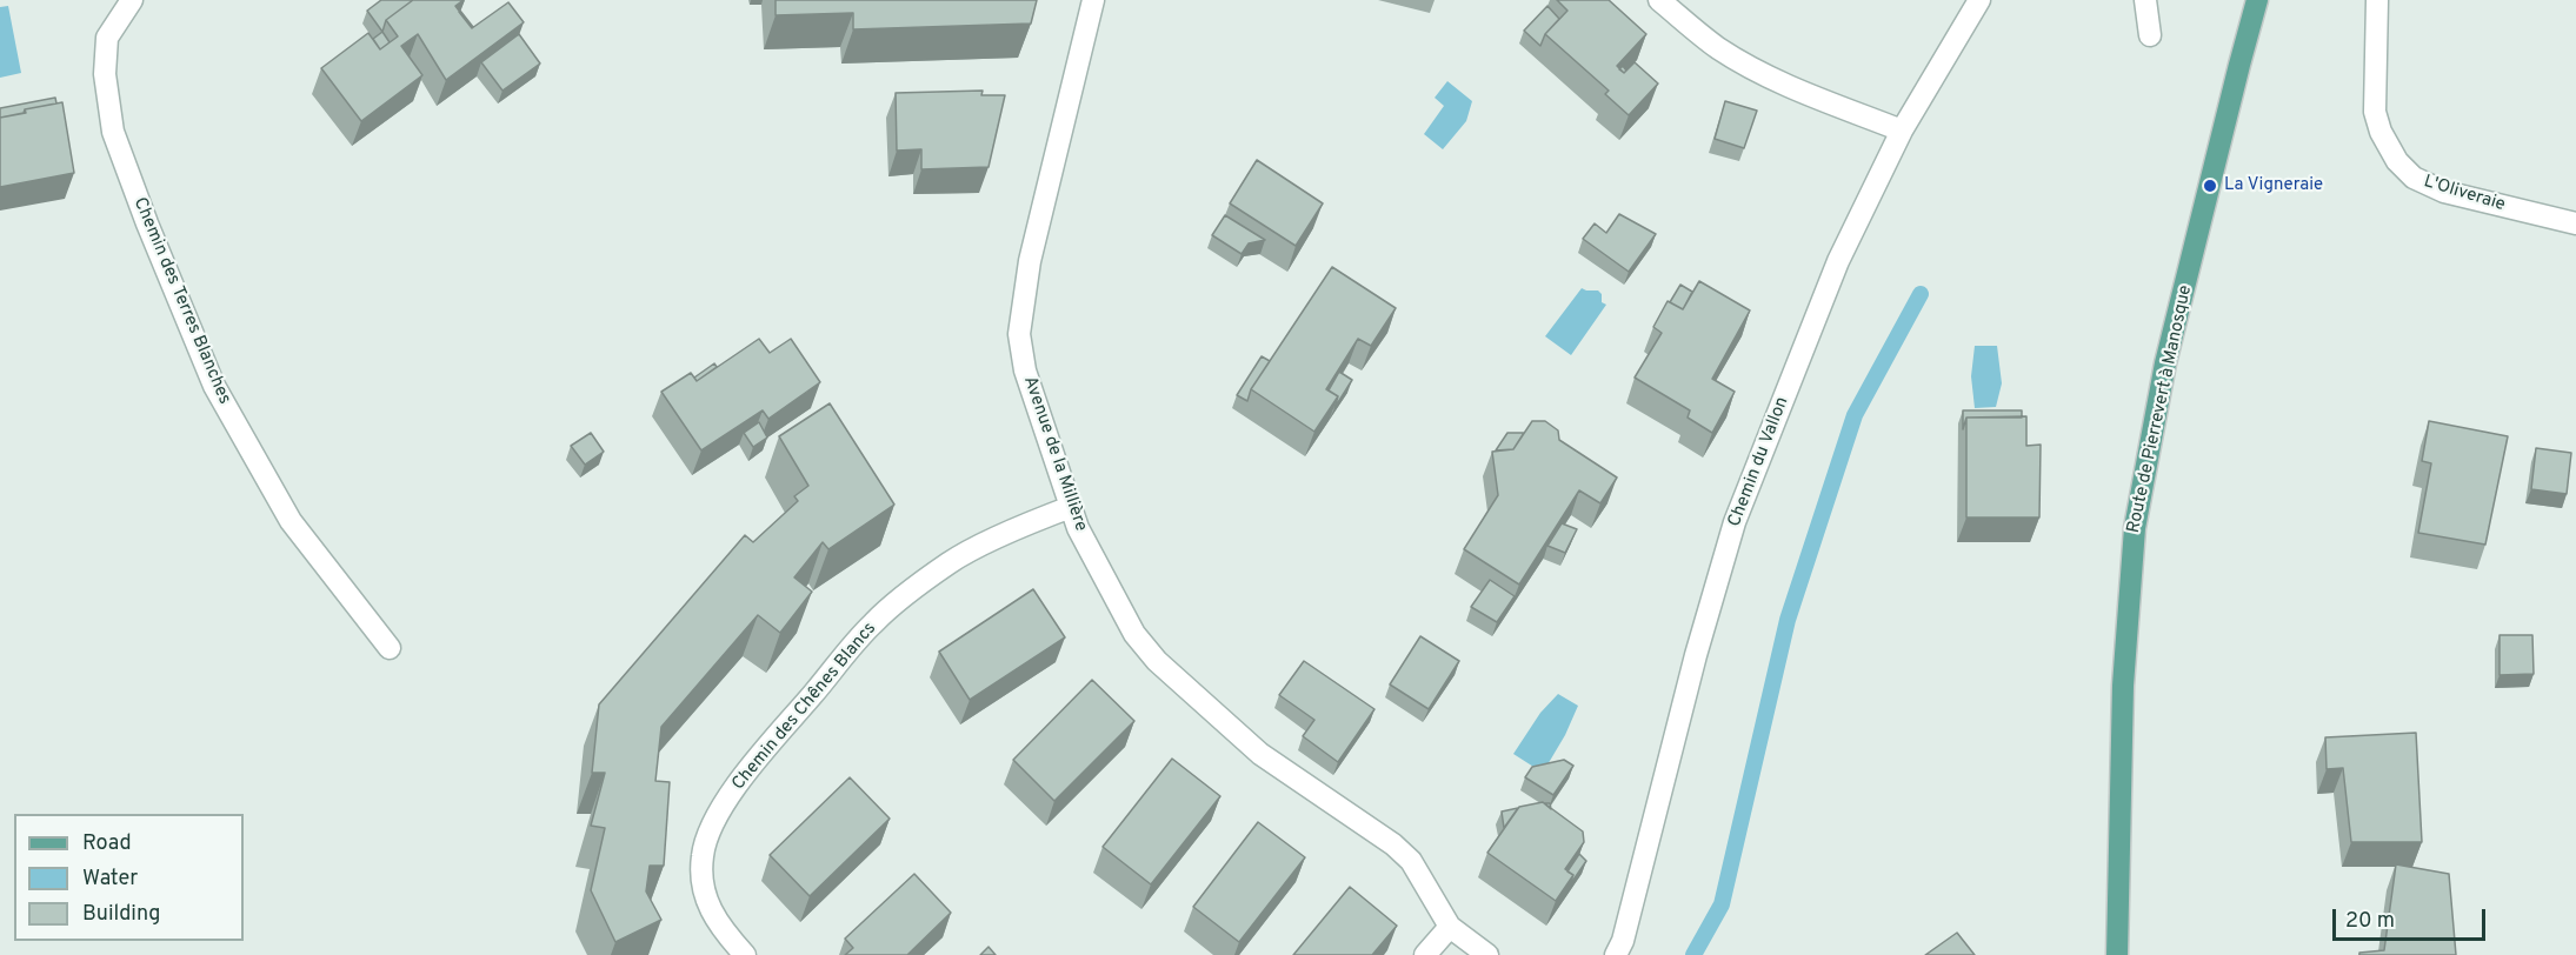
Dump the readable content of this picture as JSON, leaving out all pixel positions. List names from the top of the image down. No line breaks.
{"streets":{"main road":["Route de Pierrevert à Manosque"],"street":["L'Oliveraie","Chemin des Terres Blanches","Avenue de la Millière","Chemin du Vallon","Chemin des Chênes Blancs"]},"crossings":[["Avenue de la Millière","Chemin des Chênes Blancs"]],"places":["La Vigneraie"],"legend":["Road","Water","Building"],"scale_bar":"20 m"}
